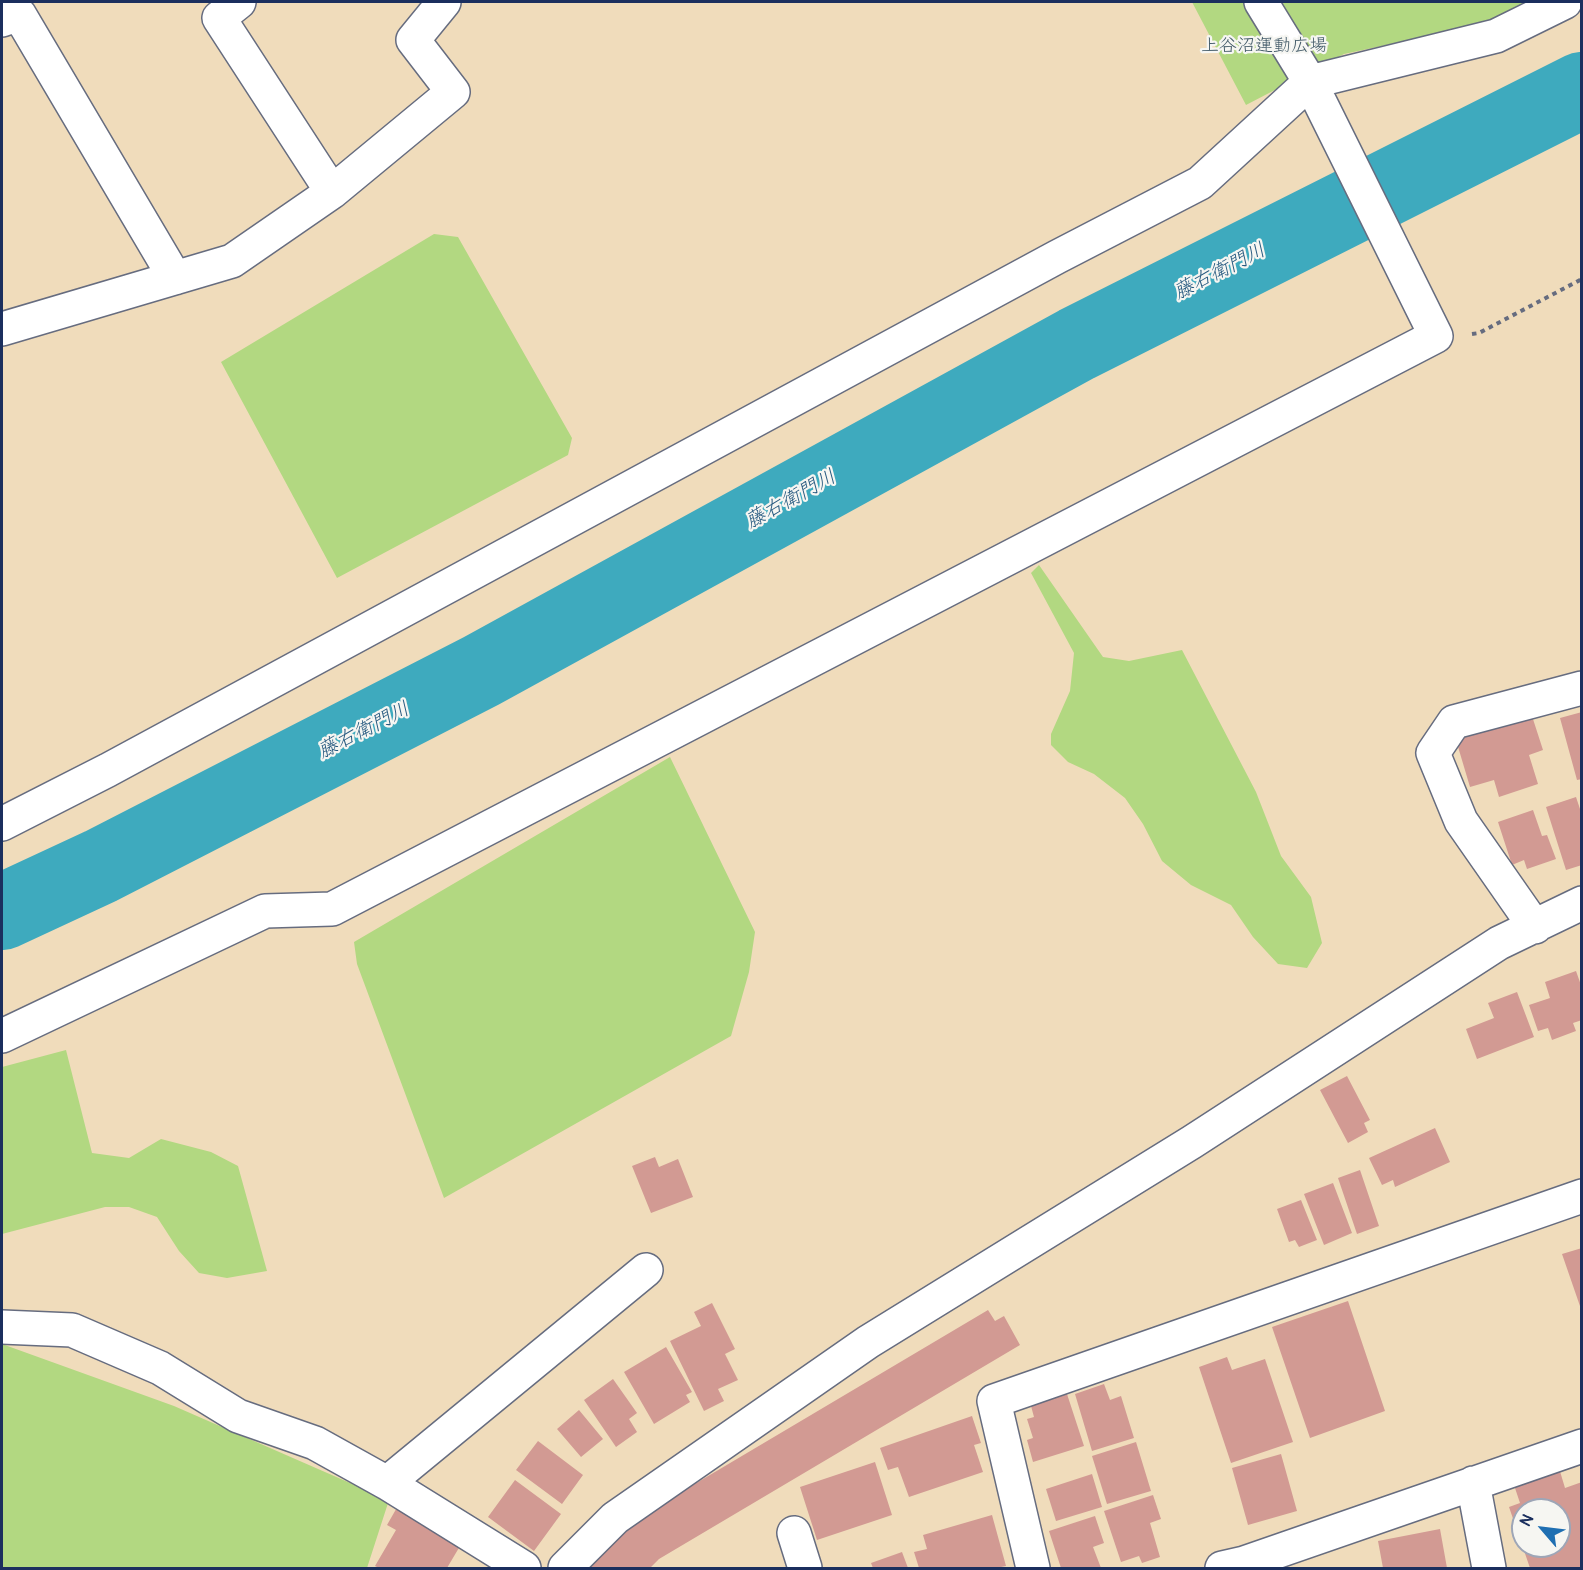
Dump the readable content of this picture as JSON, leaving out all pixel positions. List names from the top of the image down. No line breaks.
{"water":["藤右衛門川"],"parks":["上谷沼運動広場"],"north":"top left"}
